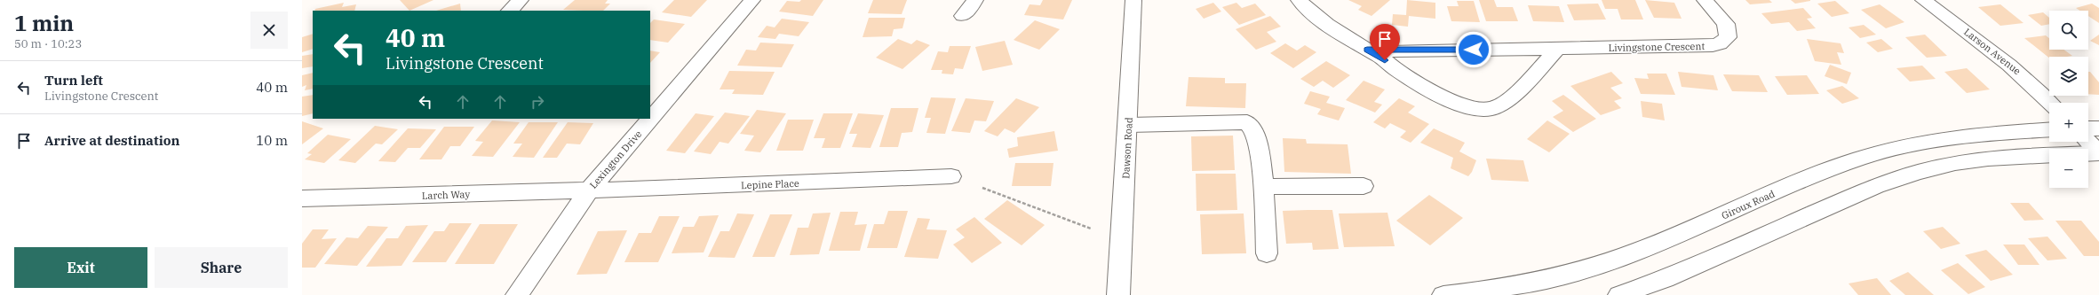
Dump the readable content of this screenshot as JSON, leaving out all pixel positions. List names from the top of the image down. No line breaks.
{"streets":{"street":["Livingstone Crescent","Larson Avenue","Dawson Road","Lexington Drive","Lepine Place","Larch Way","Giroux Road"]},"crossings":[["Lexington Drive","Lepine Place"],["Lexington Drive","Larch Way"],["Lepine Place","Larch Way"]],"page":{"heading":["1 min","50 m · 10:23"],"map_buttons":["+","−"],"turn":["40 m","Livingstone Crescent"],"list":[{"name":"Turn left","note":"Livingstone Crescent","value":"40 m"},{"name":"Arrive at destination","value":"10 m"}],"buttons":["Exit","Share"]}}
